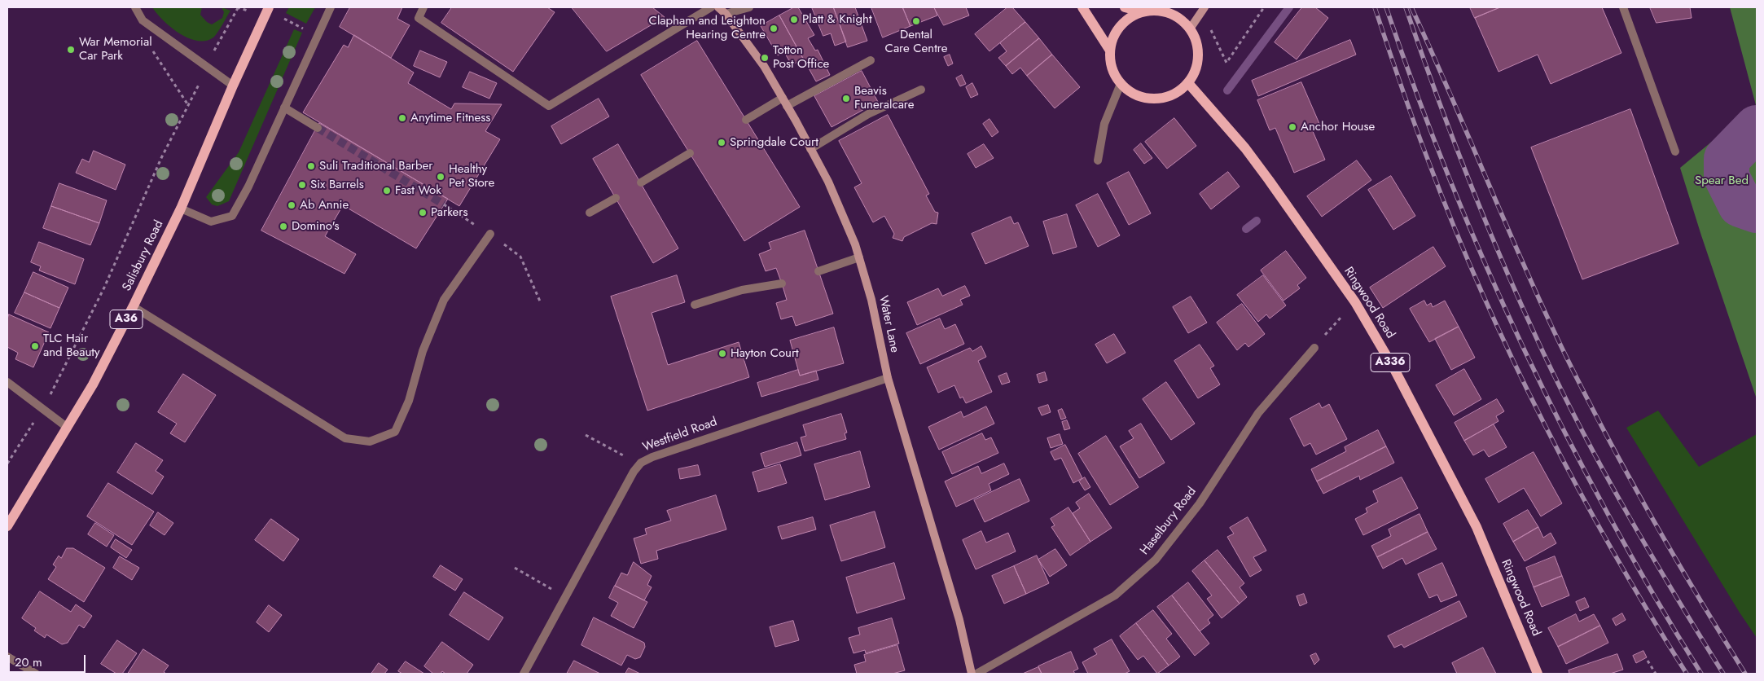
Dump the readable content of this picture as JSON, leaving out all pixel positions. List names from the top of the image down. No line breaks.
{"streets":{"main road":["Salisbury Road","Ringwood Road","A36","A336"],"street":["Water Lane","Westfield Road","Haselbury Road"]},"crossings":[["Water Lane","Westfield Road"]],"parks":["Spear Bed"],"places":["Platt & Knight","Dental Care Centre","Clapham and Leighton Hearing Centre","War Memorial Car Park","Totton Post Office","Beavis Funeralcare","Anytime Fitness","Anchor House","Springdale Court","Suli Traditional Barber","Healthy Pet Store","Six Barrels","Fast Wok","Ab Annie","Parkers","Domino's","TLC Hair and Beauty","Hayton Court"],"scale_bar":"20 m"}
